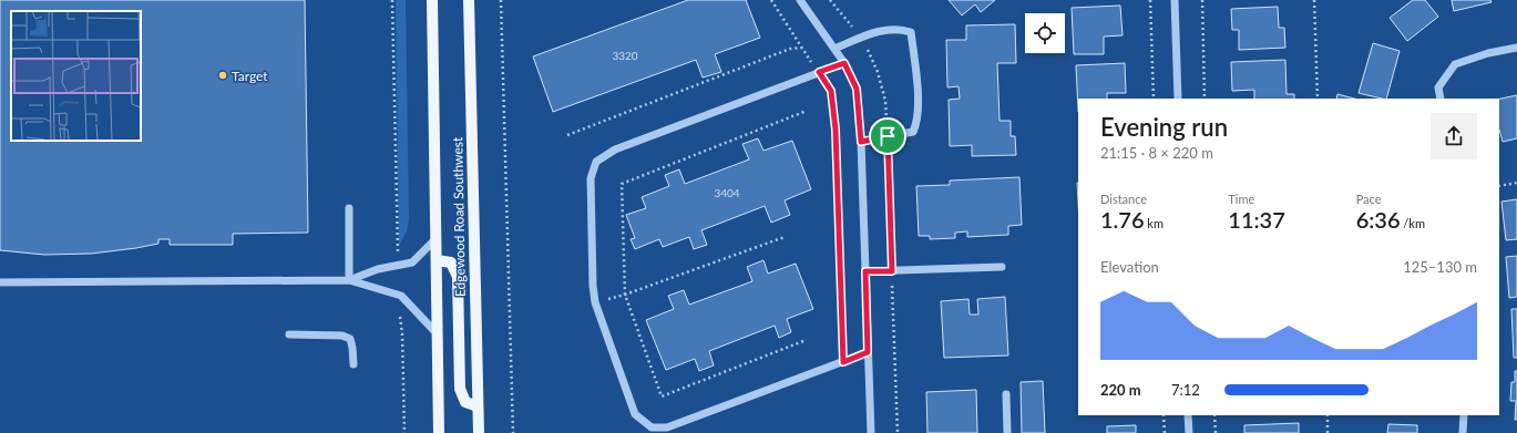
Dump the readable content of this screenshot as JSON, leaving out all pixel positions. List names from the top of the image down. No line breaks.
{"streets":{"main road":["Edgewood Road Southwest"]},"places":["Target"],"house_numbers":["3320","3404"],"page":{"heading":["Evening run","21:15 · 8 × 220 m"],"stats":[["Distance","1.76 km"],["Time","11:37"],["Pace","6:36 /km"]],"chart":["Elevation","125–130 m"],"list":[{"name":"220 m","note":"7:12"}]}}
